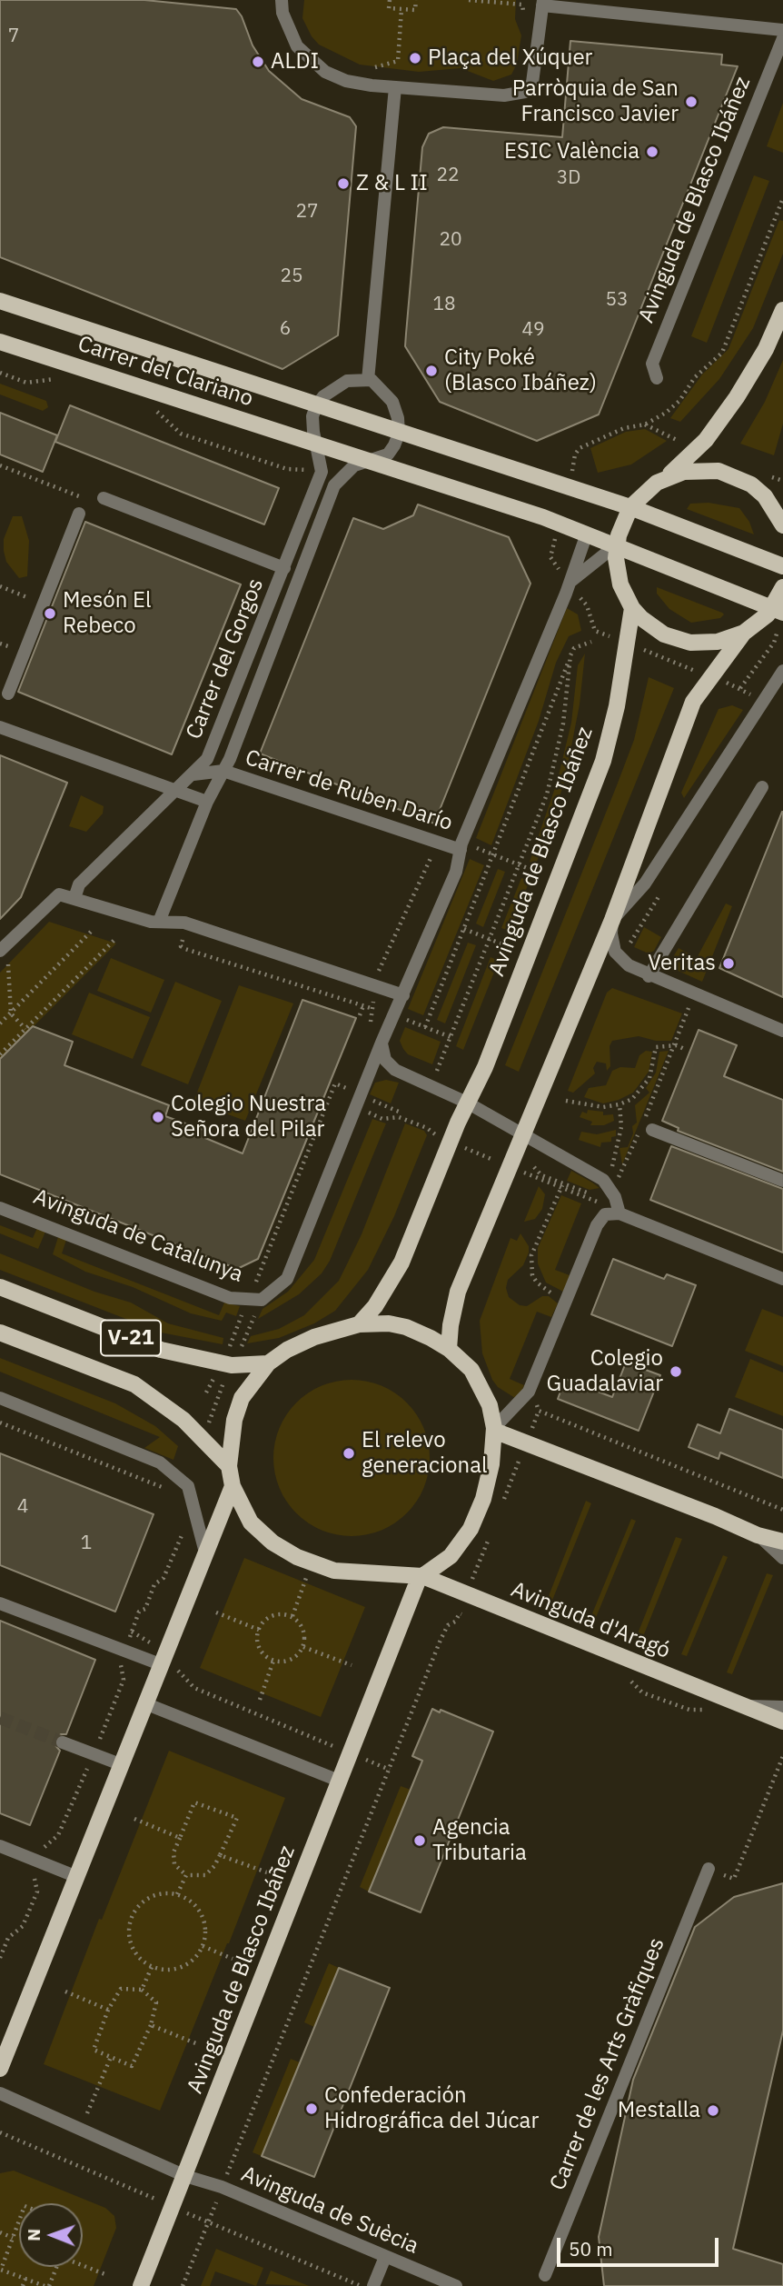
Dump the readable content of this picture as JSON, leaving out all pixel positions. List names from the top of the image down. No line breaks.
{"streets":{"main road":["Avinguda de Blasco Ibáñez","Carrer del Clariano","V-21","Avinguda d'Aragó"],"street":["Carrer del Gorgos","Carrer de Ruben Darío","Avinguda de Catalunya","Carrer de les Arts Gràfiques","Avinguda de Suècia"]},"crossings":[["Avinguda de Blasco Ibáñez","Avinguda d'Aragó"],["Avinguda de Blasco Ibáñez","Avinguda de Suècia"],["Carrer del Clariano","Carrer del Gorgos"],["Carrer del Gorgos","Carrer de Ruben Darío"]],"places":["Plaça del Xúquer","ALDI","Parròquia de San Francisco Javier","ESIC València","Z & L II","City Poké (Blasco Ibáñez)","Mesón El Rebeco","Veritas","Colegio Nuestra Señora del Pilar","Colegio Guadalaviar","El relevo generacional","Agencia Tributaria","Confederación Hidrográfica del Júcar","Mestalla"],"house_numbers":["7","22","3D","27","20","25","53","18","6","49","4","1"],"scale_bar":"50 m","north":"left"}
